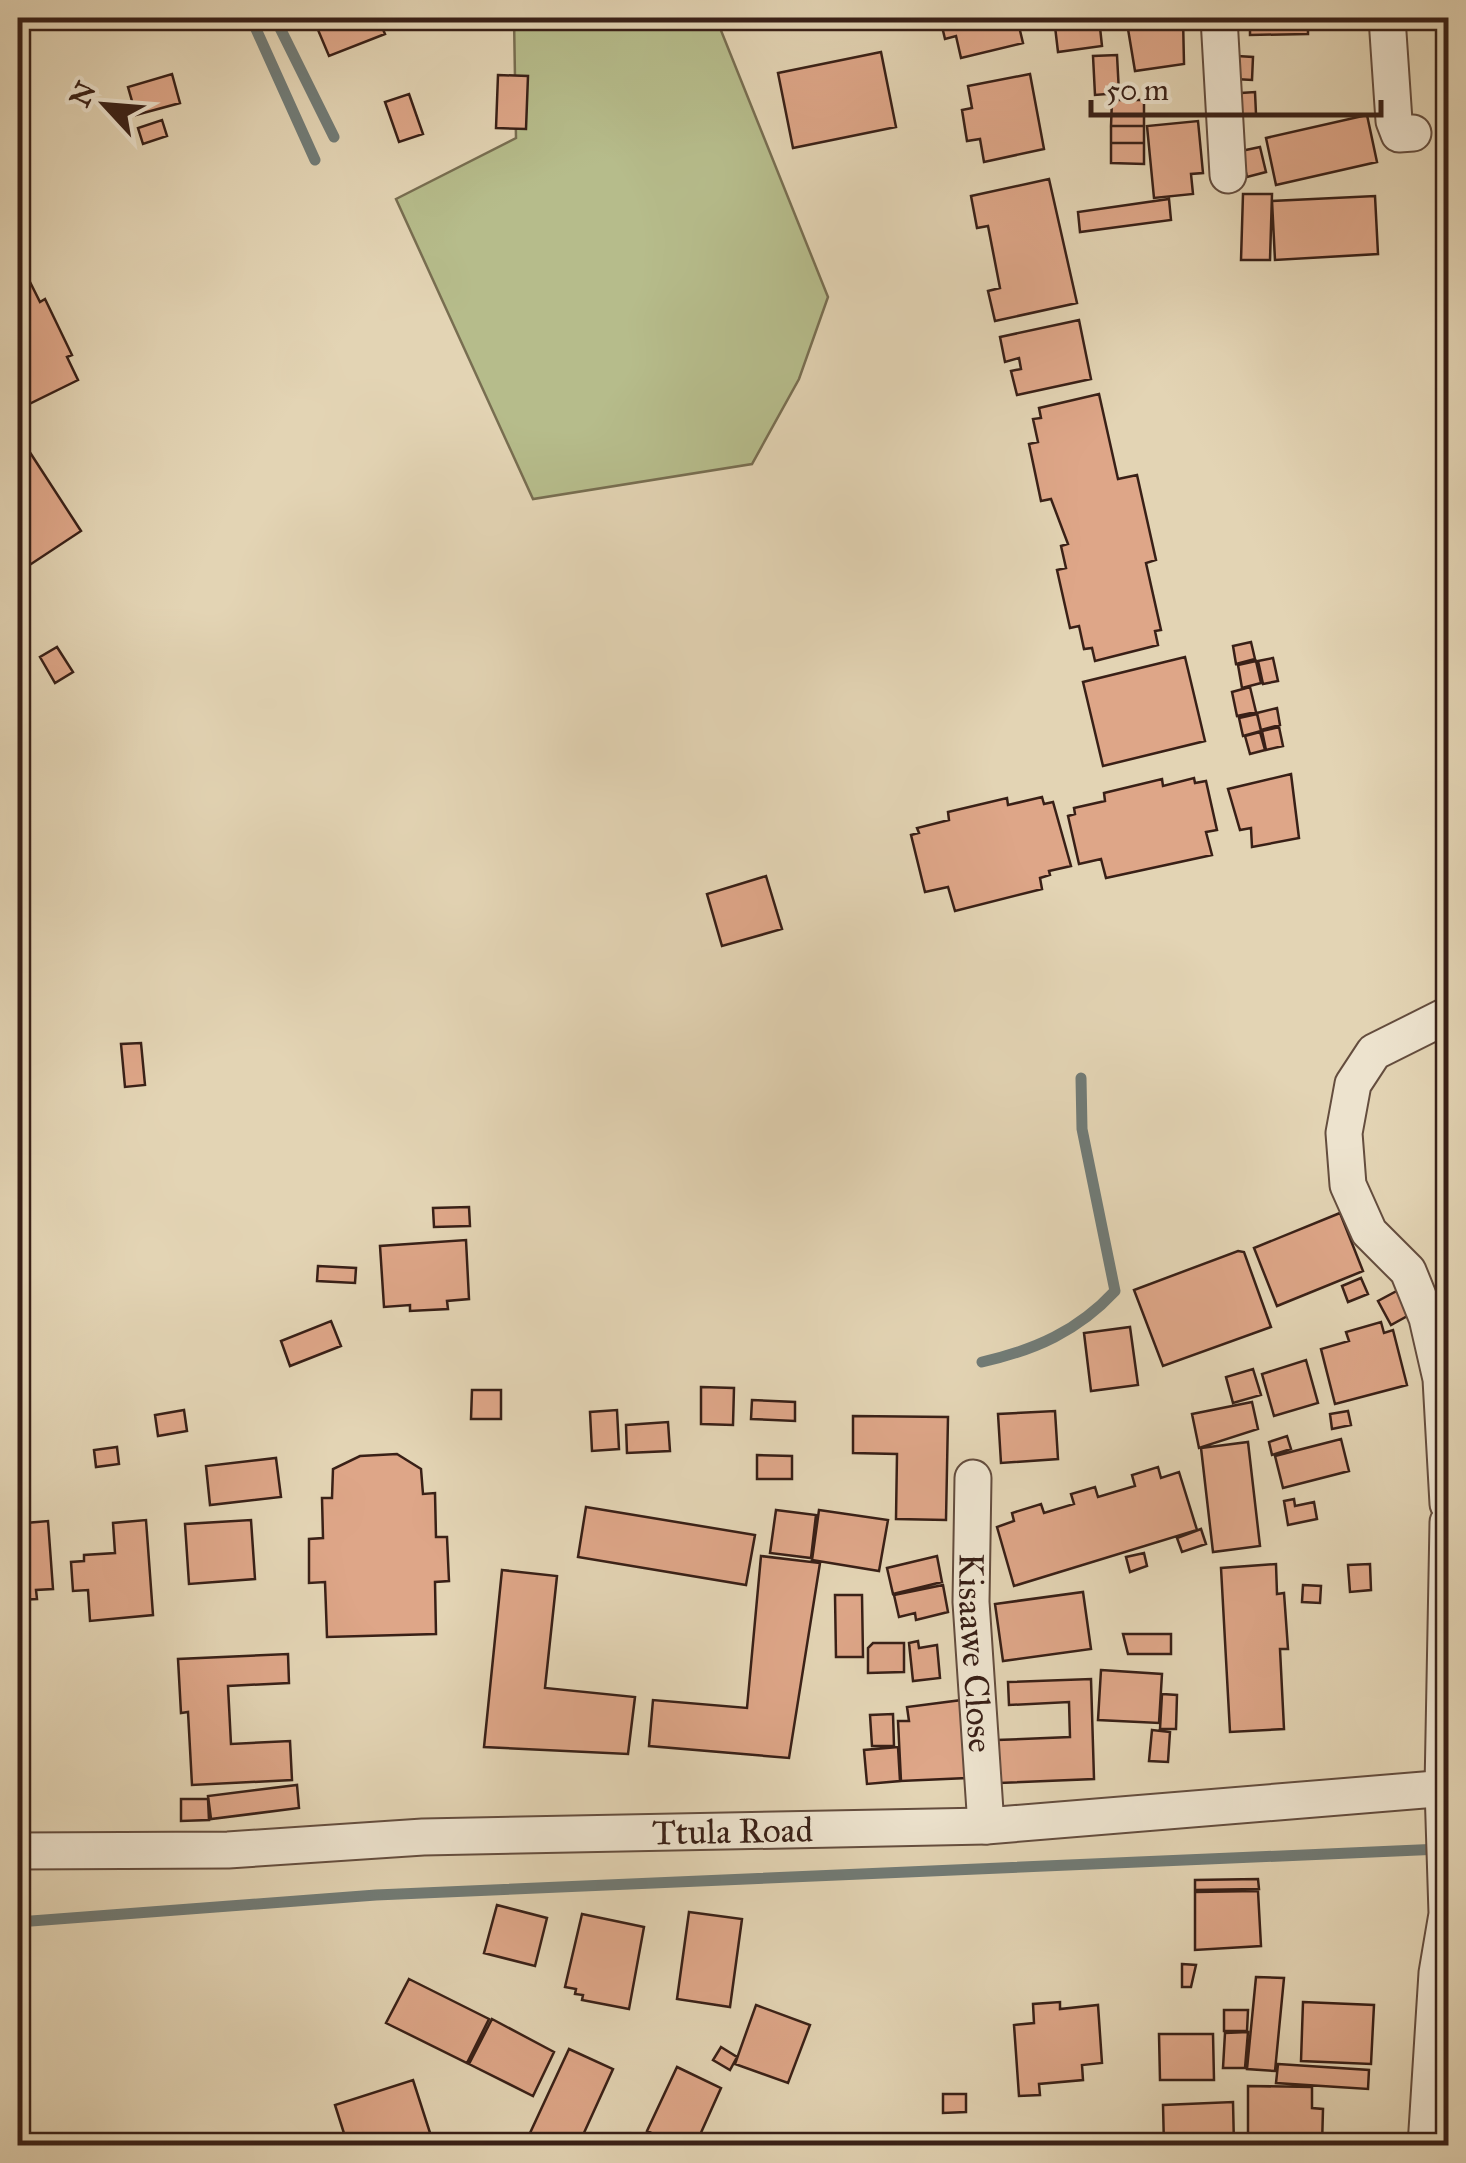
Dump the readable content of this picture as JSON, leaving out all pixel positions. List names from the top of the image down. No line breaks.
{"streets":{"street":["Kisaawe Close","Ttula Road"]},"crossings":[["Kisaawe Close","Ttula Road"]],"scale_bar":"50 m","north":"top left"}
